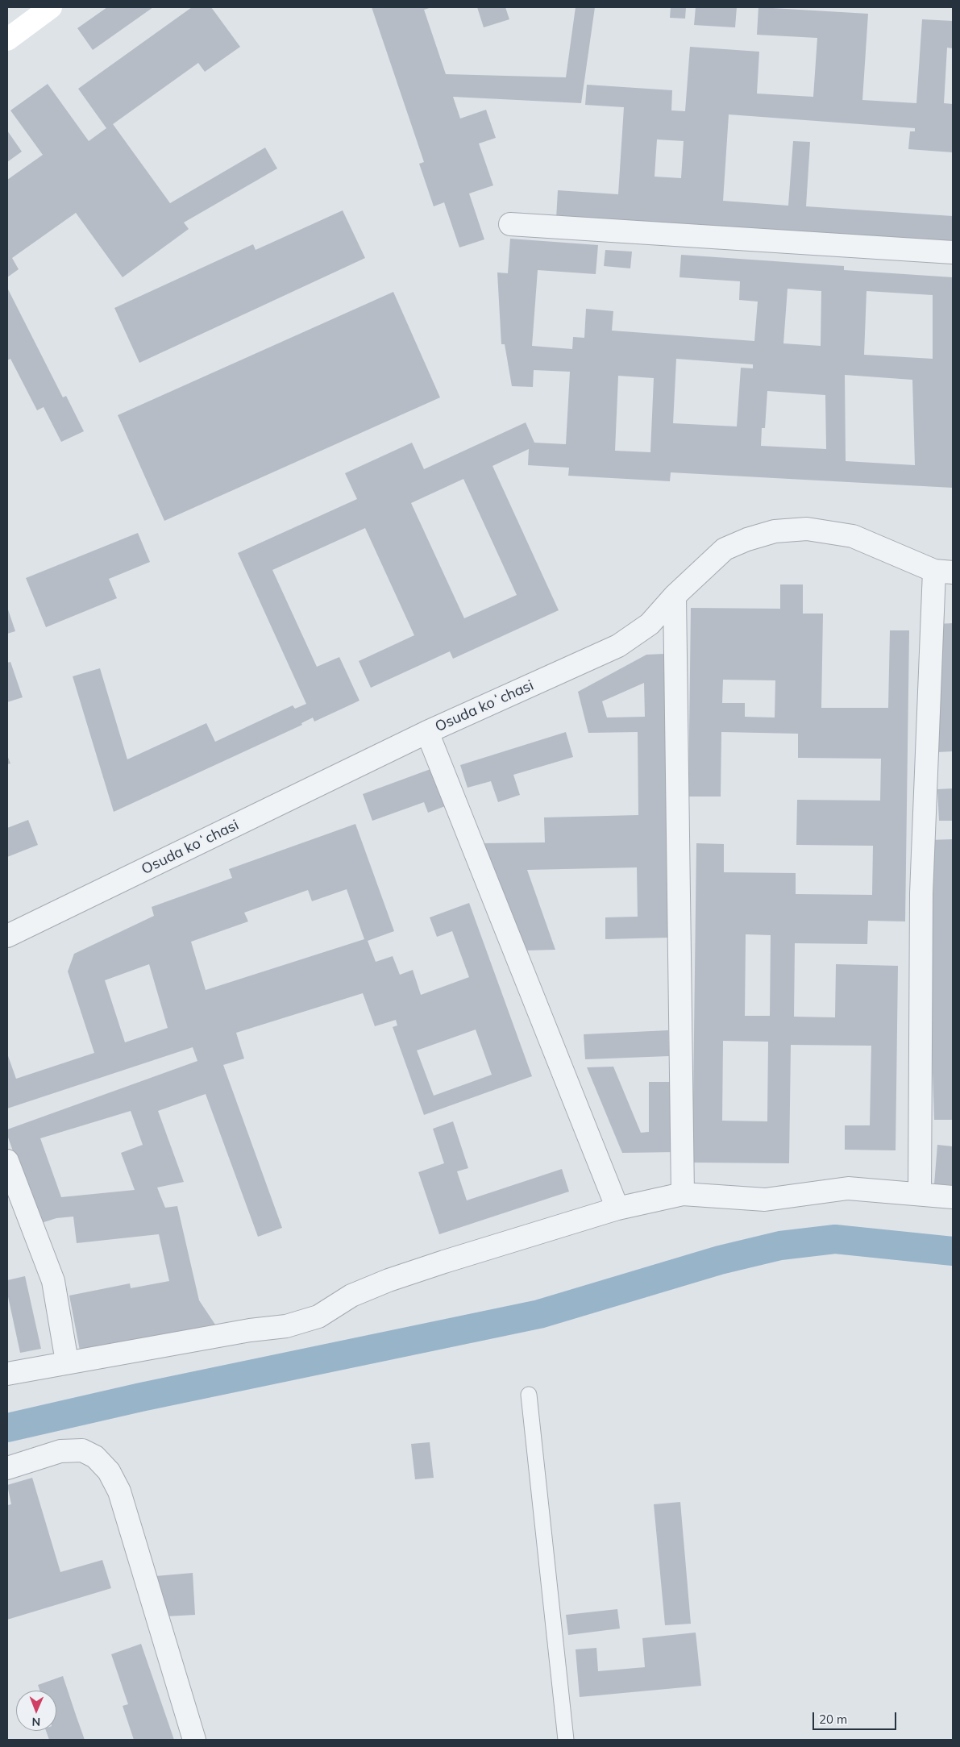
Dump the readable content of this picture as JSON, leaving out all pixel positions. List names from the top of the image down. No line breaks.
{"streets":{"street":["Osuda koʻchasi"]},"scale_bar":"20 m","north":"bottom"}
